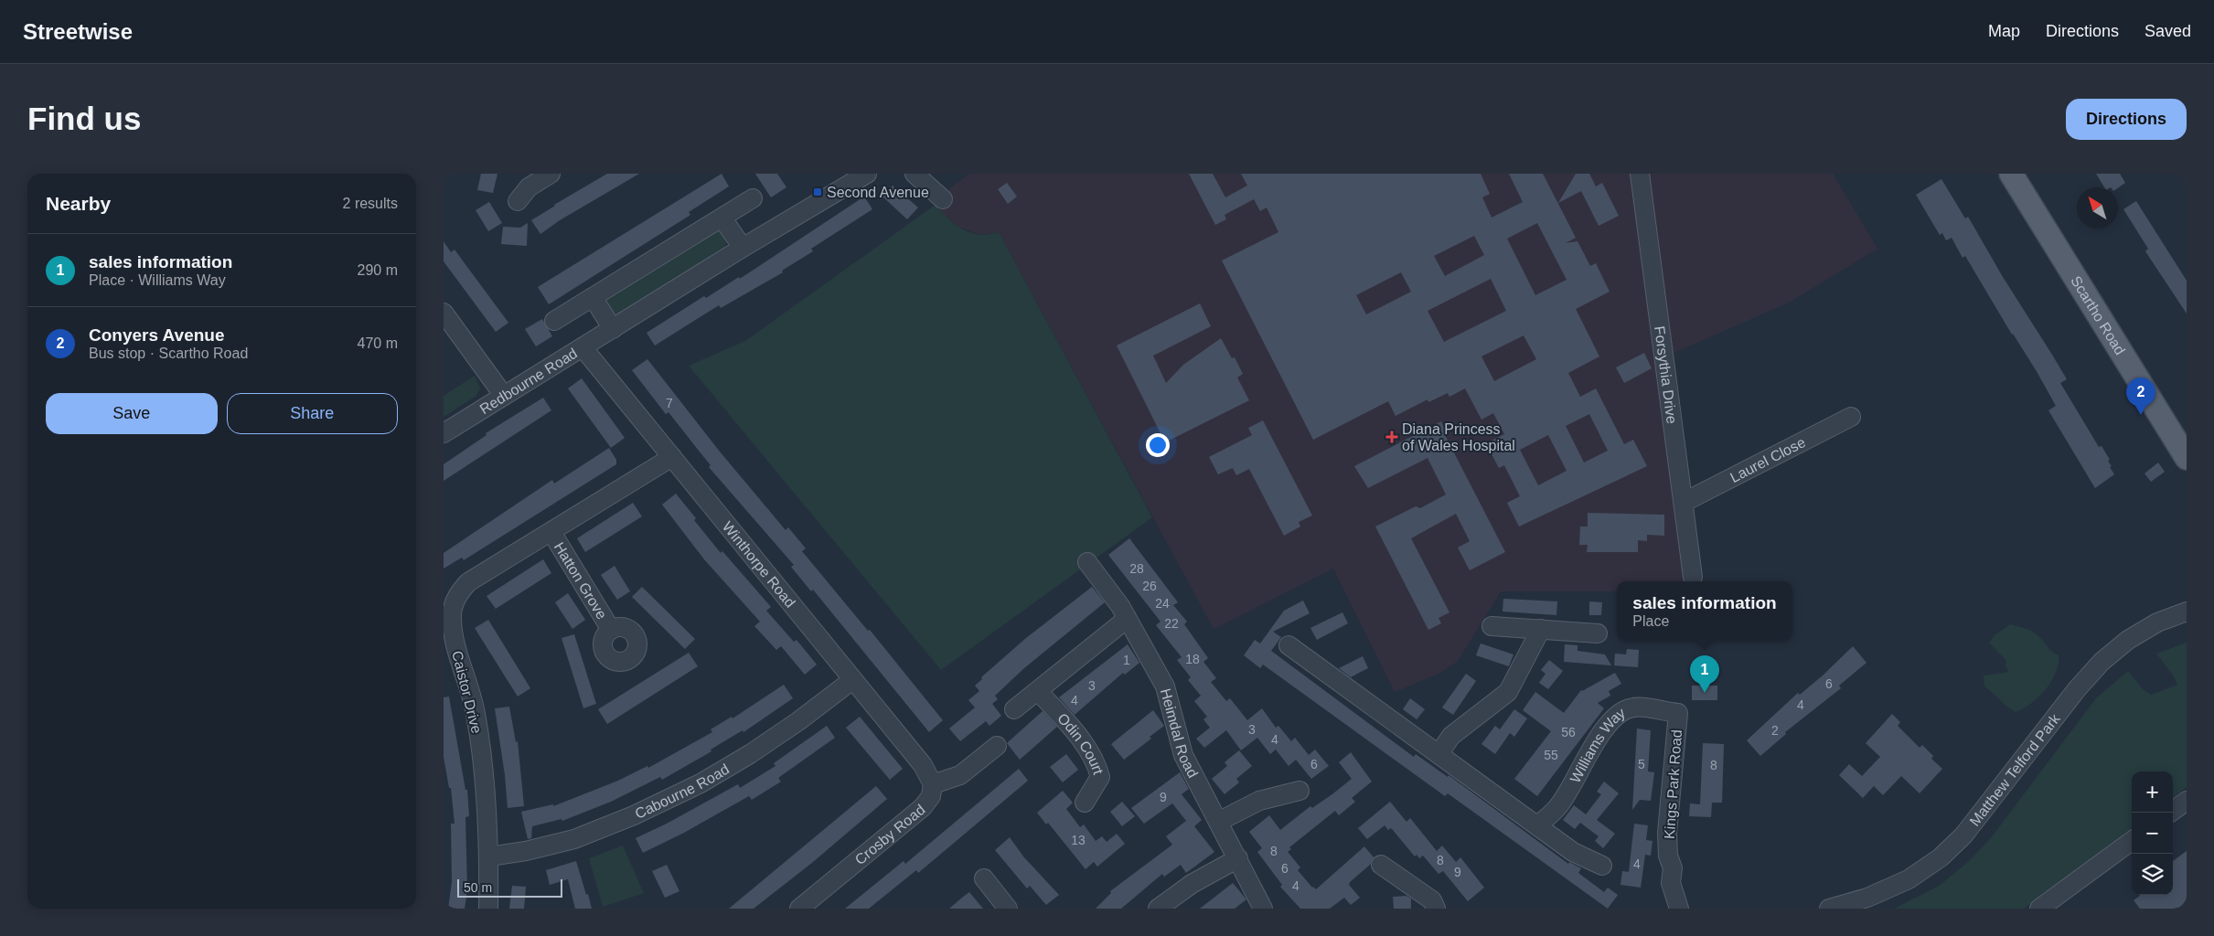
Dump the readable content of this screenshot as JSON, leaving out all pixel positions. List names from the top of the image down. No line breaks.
{"streets":{"main road":["Scartho Road"],"street":["Forsythia Drive","Redbourne Road","Laurel Close","Winthorpe Road","Hatton Grove","Caistor Drive","Heimdal Road","Odin Court","Williams Way","Matthew Telford Park","Kings Park Road","Cabourne Road","Crosby Road"]},"crossings":[["Forsythia Drive","Laurel Close"],["Redbourne Road","Winthorpe Road"],["Winthorpe Road","Caistor Drive"],["Winthorpe Road","Cabourne Road"],["Winthorpe Road","Crosby Road"],["Hatton Grove","Caistor Drive"],["Caistor Drive","Cabourne Road"],["Williams Way","Kings Park Road"]],"places":{"transit":["Second Avenue"],"health":["Diana Princess of Wales Hospital"]},"house_numbers":["7","28","26","24","22","18","1","6","3","4","4","3","2","56","4","55","6","5","8","9","13","8","8","4","6","9","4"],"scale_bar":"50 m","north":"top left","page":{"header":"Streetwise","nav":["Map","Directions","Saved"],"buttons":["Directions",["Save","Share"]],"title":"Find us","heading":["Nearby","2 results"],"list":[{"mark":"1","name":"sales information","note":"Place · Williams Way","value":"290 m"},{"mark":"2","name":"Conyers Avenue","note":"Bus stop · Scartho Road","value":"470 m"}],"pins":["2","1"],"popup":["sales information","Place"],"map_buttons":["+","−"],"scale":"50 m"}}
